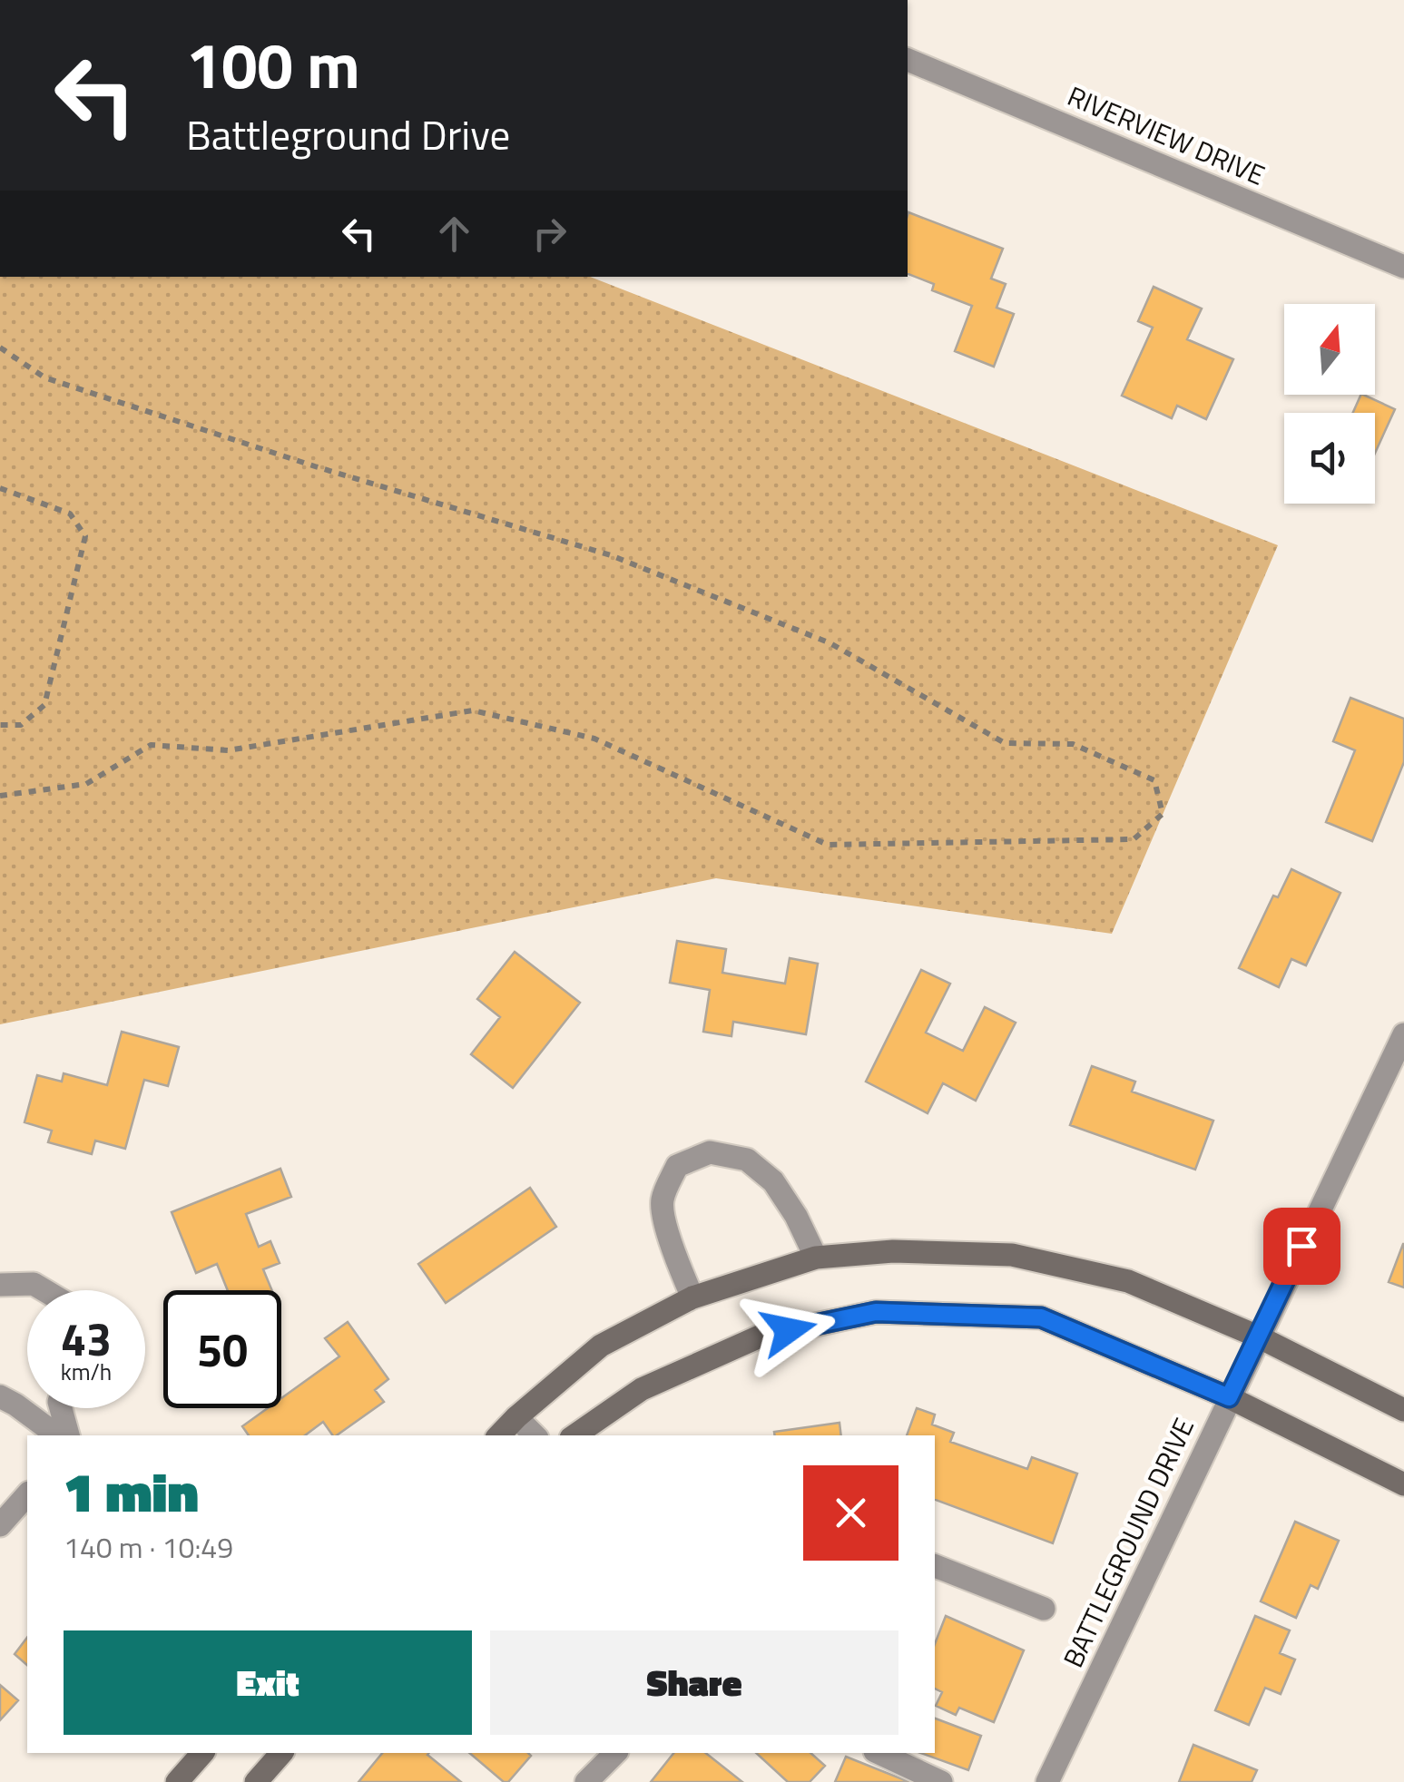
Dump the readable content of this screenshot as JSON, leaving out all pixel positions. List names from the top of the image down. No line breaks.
{"streets":{"street":["RIVERVIEW DRIVE","BATTLEGROUND DRIVE"]},"north":"top","page":{"turn":["100 m","Battleground Drive"],"speed":"43 km/h","limit":"50","heading":["1 min","140 m · 10:49"],"buttons":["Exit","Share"]}}
